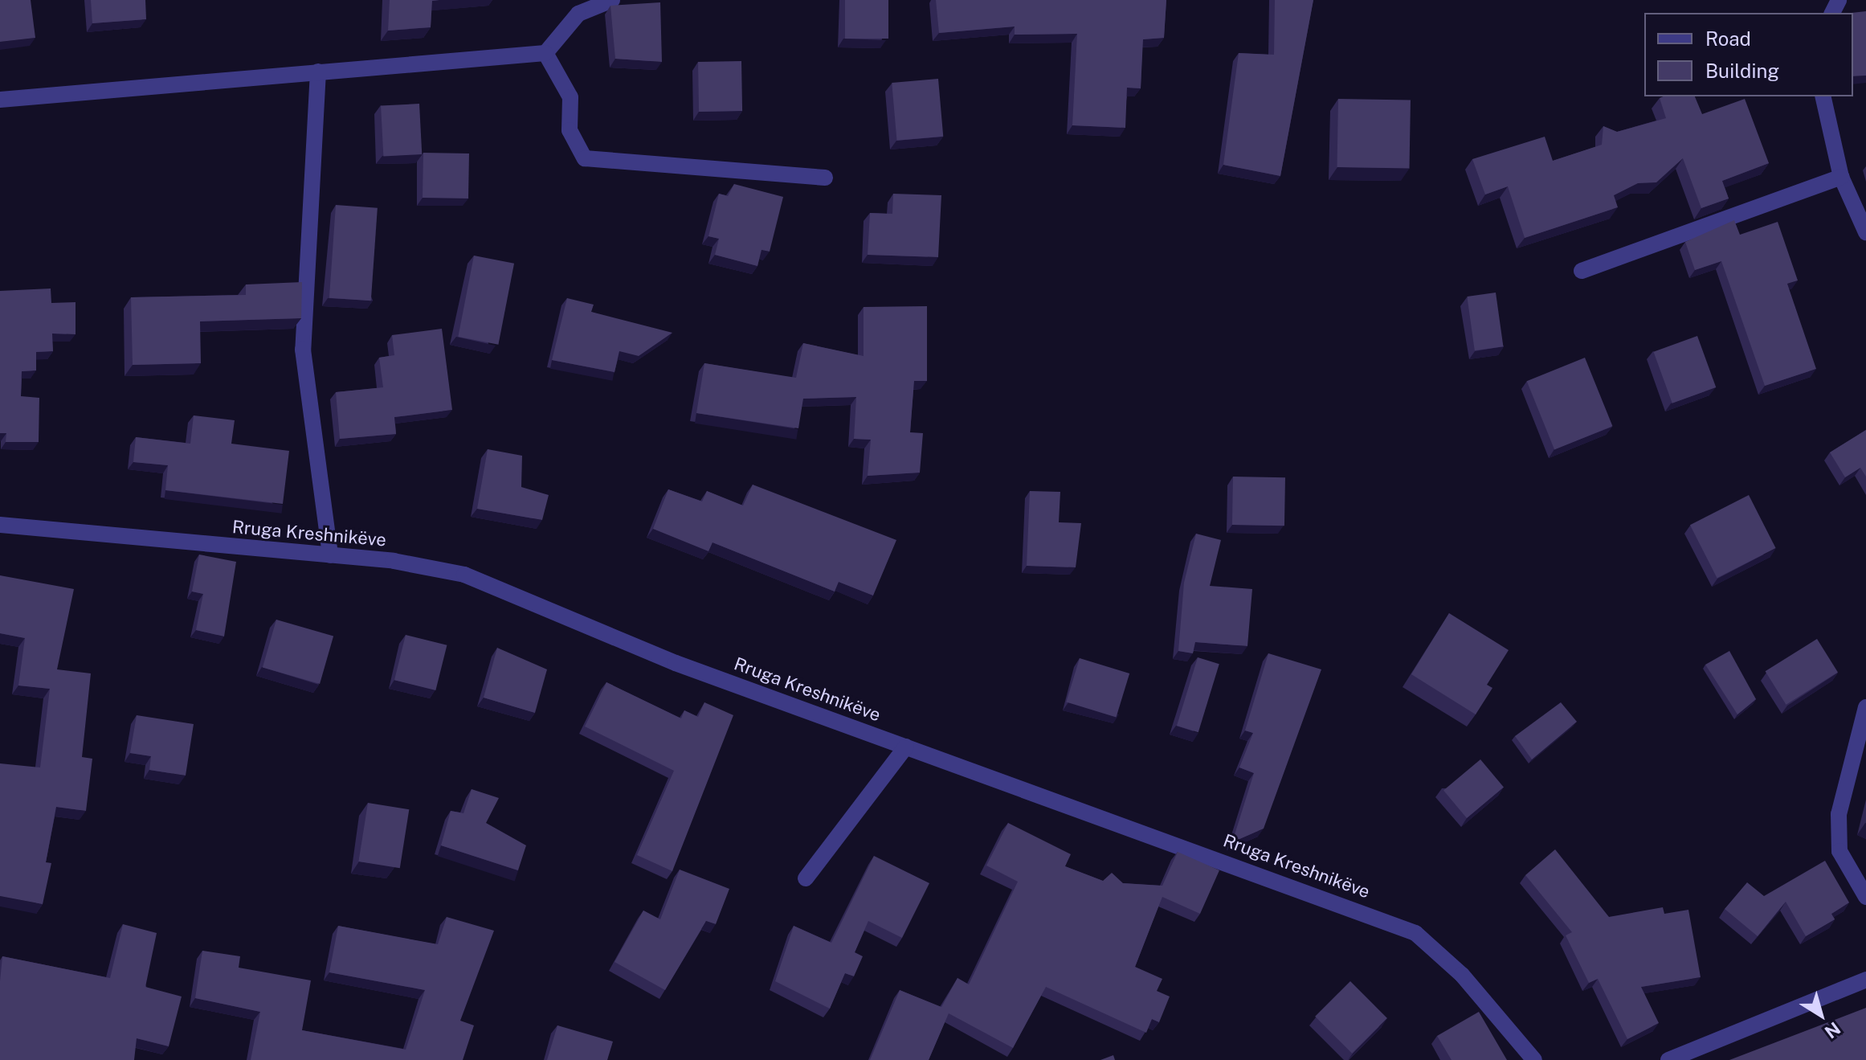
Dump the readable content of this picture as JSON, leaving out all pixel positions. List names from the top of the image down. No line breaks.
{"streets":{"street":["Rruga Kreshnikëve"]},"legend":["Road","Building"],"north":"bottom right"}
